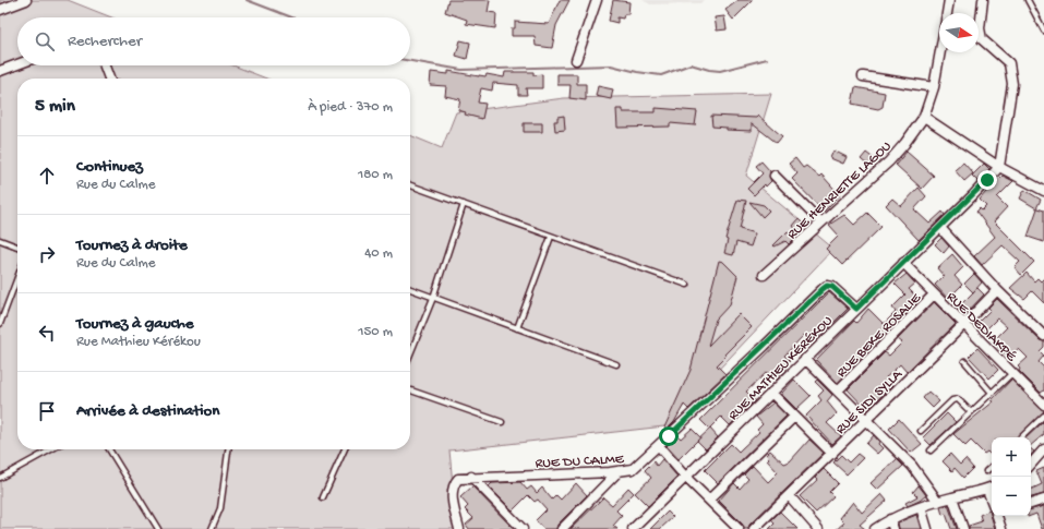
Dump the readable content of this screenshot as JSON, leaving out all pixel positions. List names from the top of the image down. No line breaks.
{"streets":{"street":["RUE HENRIETTE LAGOU","RUE DEDIAKPÉ","RUE BEKE ROSALIE","RUE MATHIEU KÉRÉKOU","RUE SIDI SYLLA","RUE DU CALME"]},"crossings":[["RUE DEDIAKPÉ","RUE BEKE ROSALIE"],["RUE DEDIAKPÉ","RUE MATHIEU KÉRÉKOU"],["RUE DEDIAKPÉ","RUE SIDI SYLLA"],["RUE MATHIEU KÉRÉKOU","RUE DU CALME"]],"north":"right","page":{"search":"Rechercher","heading":["5 min","À pied · 370 m"],"list":[["Continuez","Rue du Calme","180 m"],["Tournez à droite","Rue du Calme","40 m"],["Tournez à gauche","Rue Mathieu Kérékou","150 m"],"Arrivée à destination"],"map_buttons":["+","−"]}}
